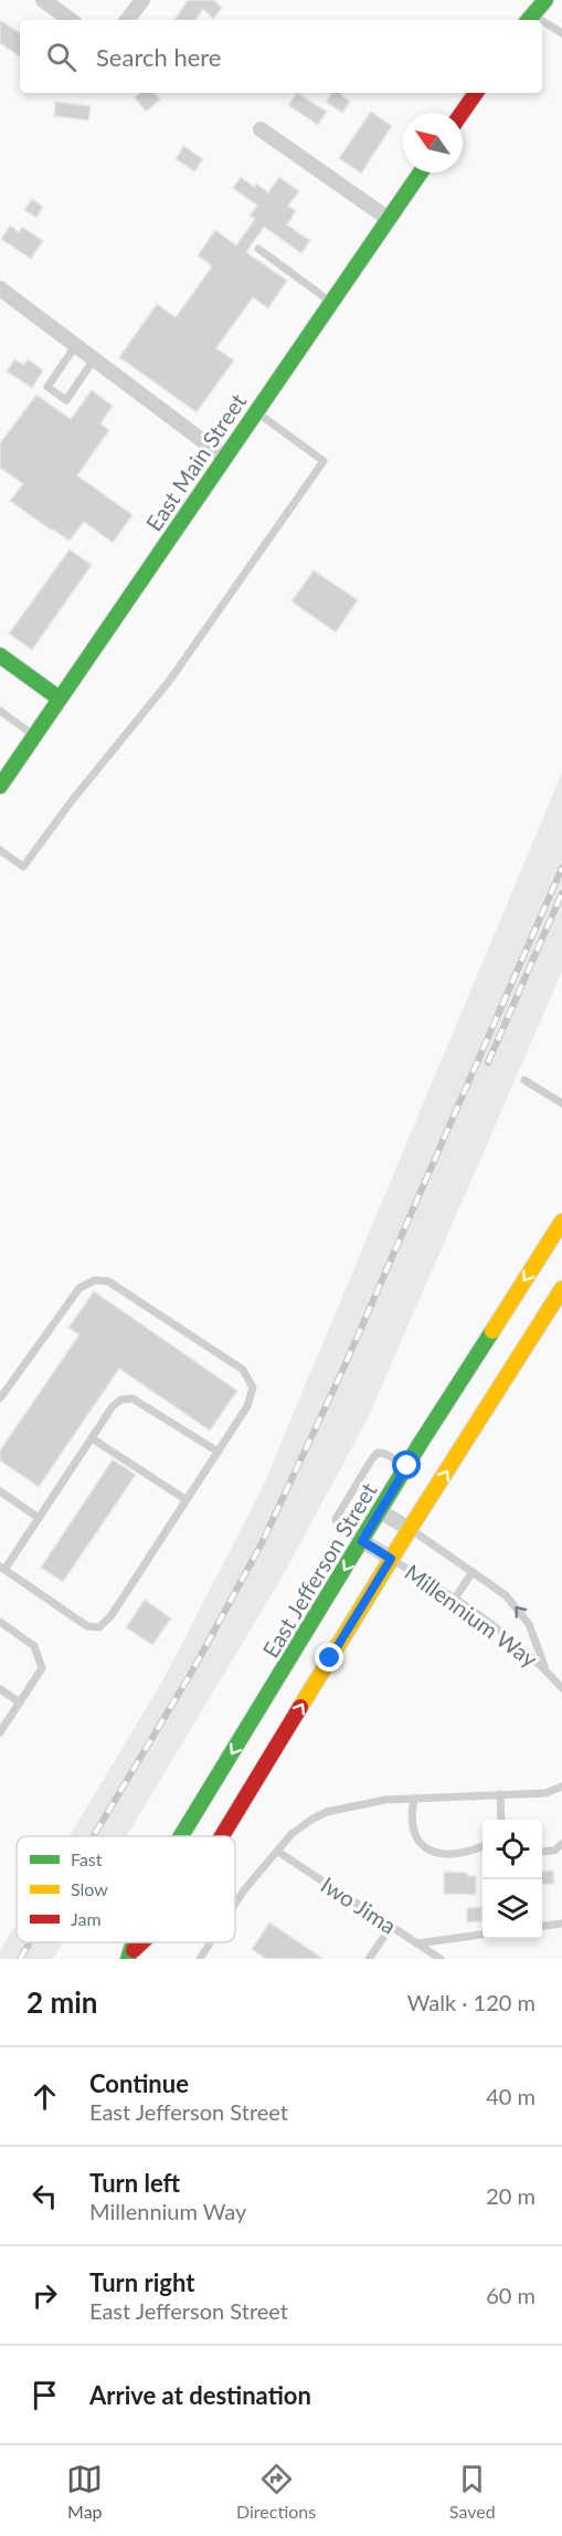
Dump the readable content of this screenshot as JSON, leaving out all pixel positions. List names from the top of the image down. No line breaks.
{"streets":{"main road":["East Main Street","East Jefferson Street"],"street":["Millennium Way"],"lane":["Iwo Jima"]},"crossings":[["East Jefferson Street","Millennium Way"]],"legend":["Fast","Slow","Jam"],"north":"top left","page":{"search":"Search here","heading":["2 min","Walk · 120 m"],"list":[["Continue","East Jefferson Street","40 m"],["Turn left","Millennium Way","20 m"],["Turn right","East Jefferson Street","60 m"],"Arrive at destination"],"nav":["Map","Directions","Saved"]}}
